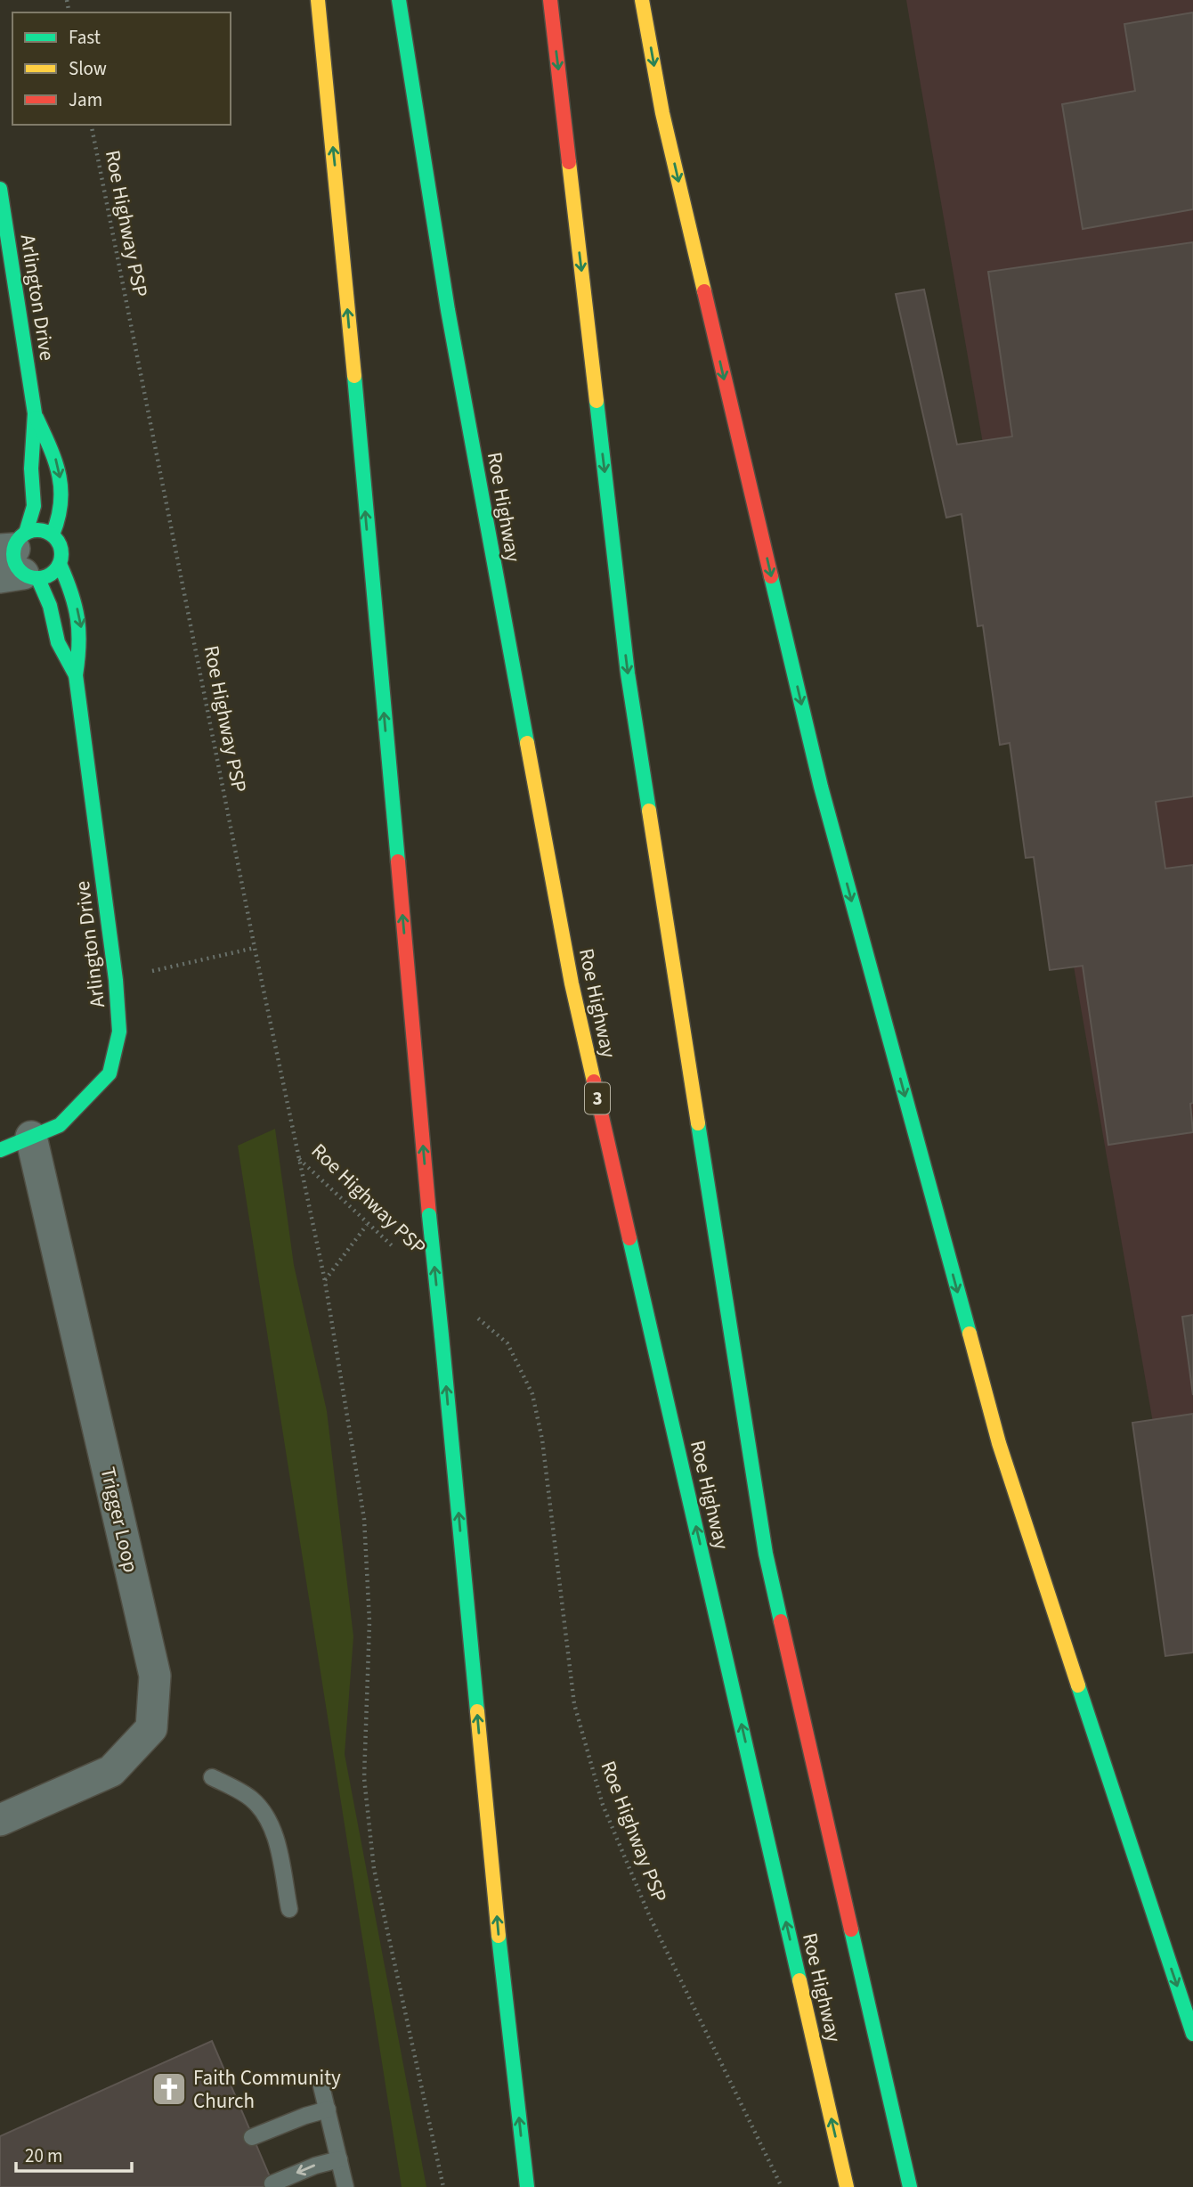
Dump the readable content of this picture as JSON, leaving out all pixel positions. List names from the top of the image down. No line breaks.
{"streets":{"main road":["Arlington Drive","Roe Highway","3"],"street":["Trigger Loop"],"path":["Roe Highway PSP"]},"crossings":[["Arlington Drive","Trigger Loop"]],"places":{"church":["Faith Community Church"]},"legend":["Fast","Slow","Jam"],"scale_bar":"20 m"}
